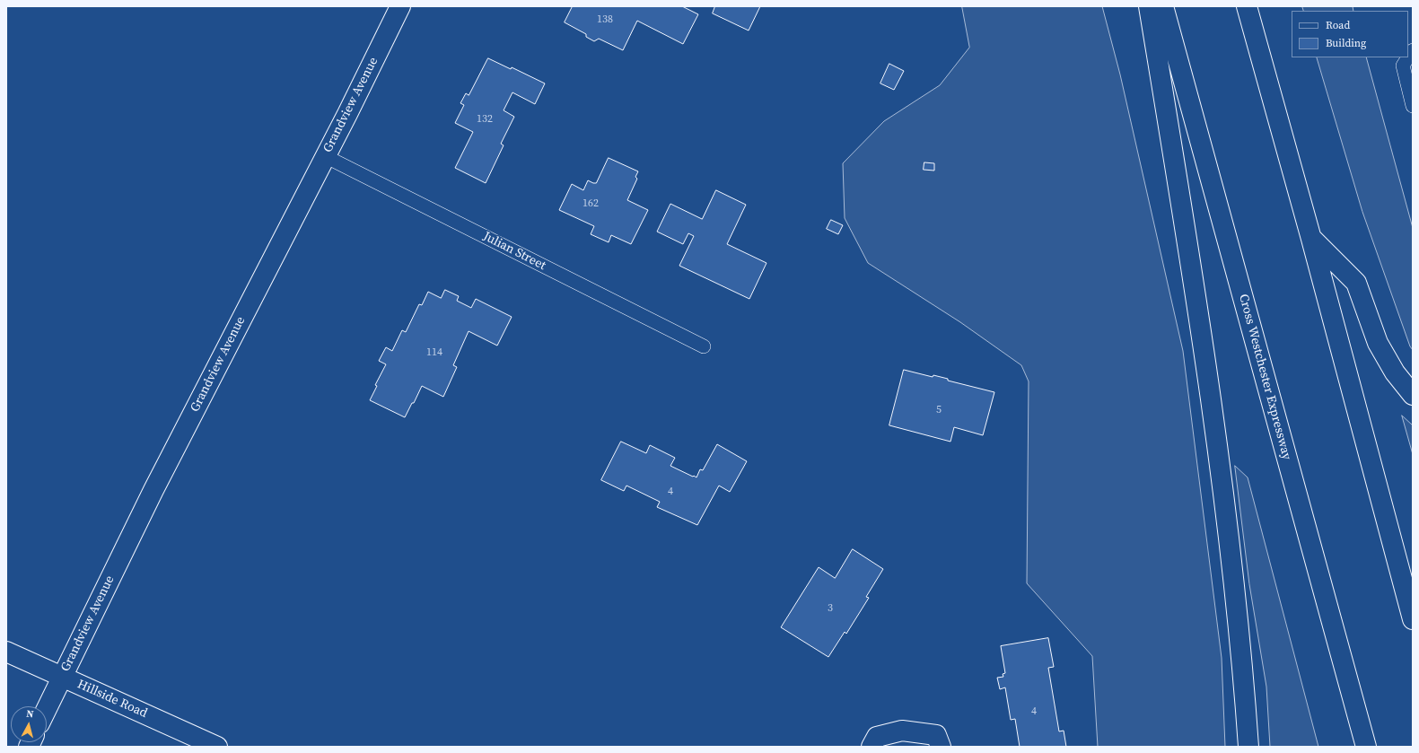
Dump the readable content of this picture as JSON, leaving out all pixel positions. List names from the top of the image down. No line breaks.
{"streets":{"main road":["Grandview Avenue","Cross Westchester Expressway","Hillside Road"],"lane":["Julian Street"]},"crossings":[["Grandview Avenue","Julian Street"],["Grandview Avenue","Hillside Road"]],"house_numbers":["138","132","162","114","5","4","3","4"],"legend":["Road","Building"],"north":"top"}
